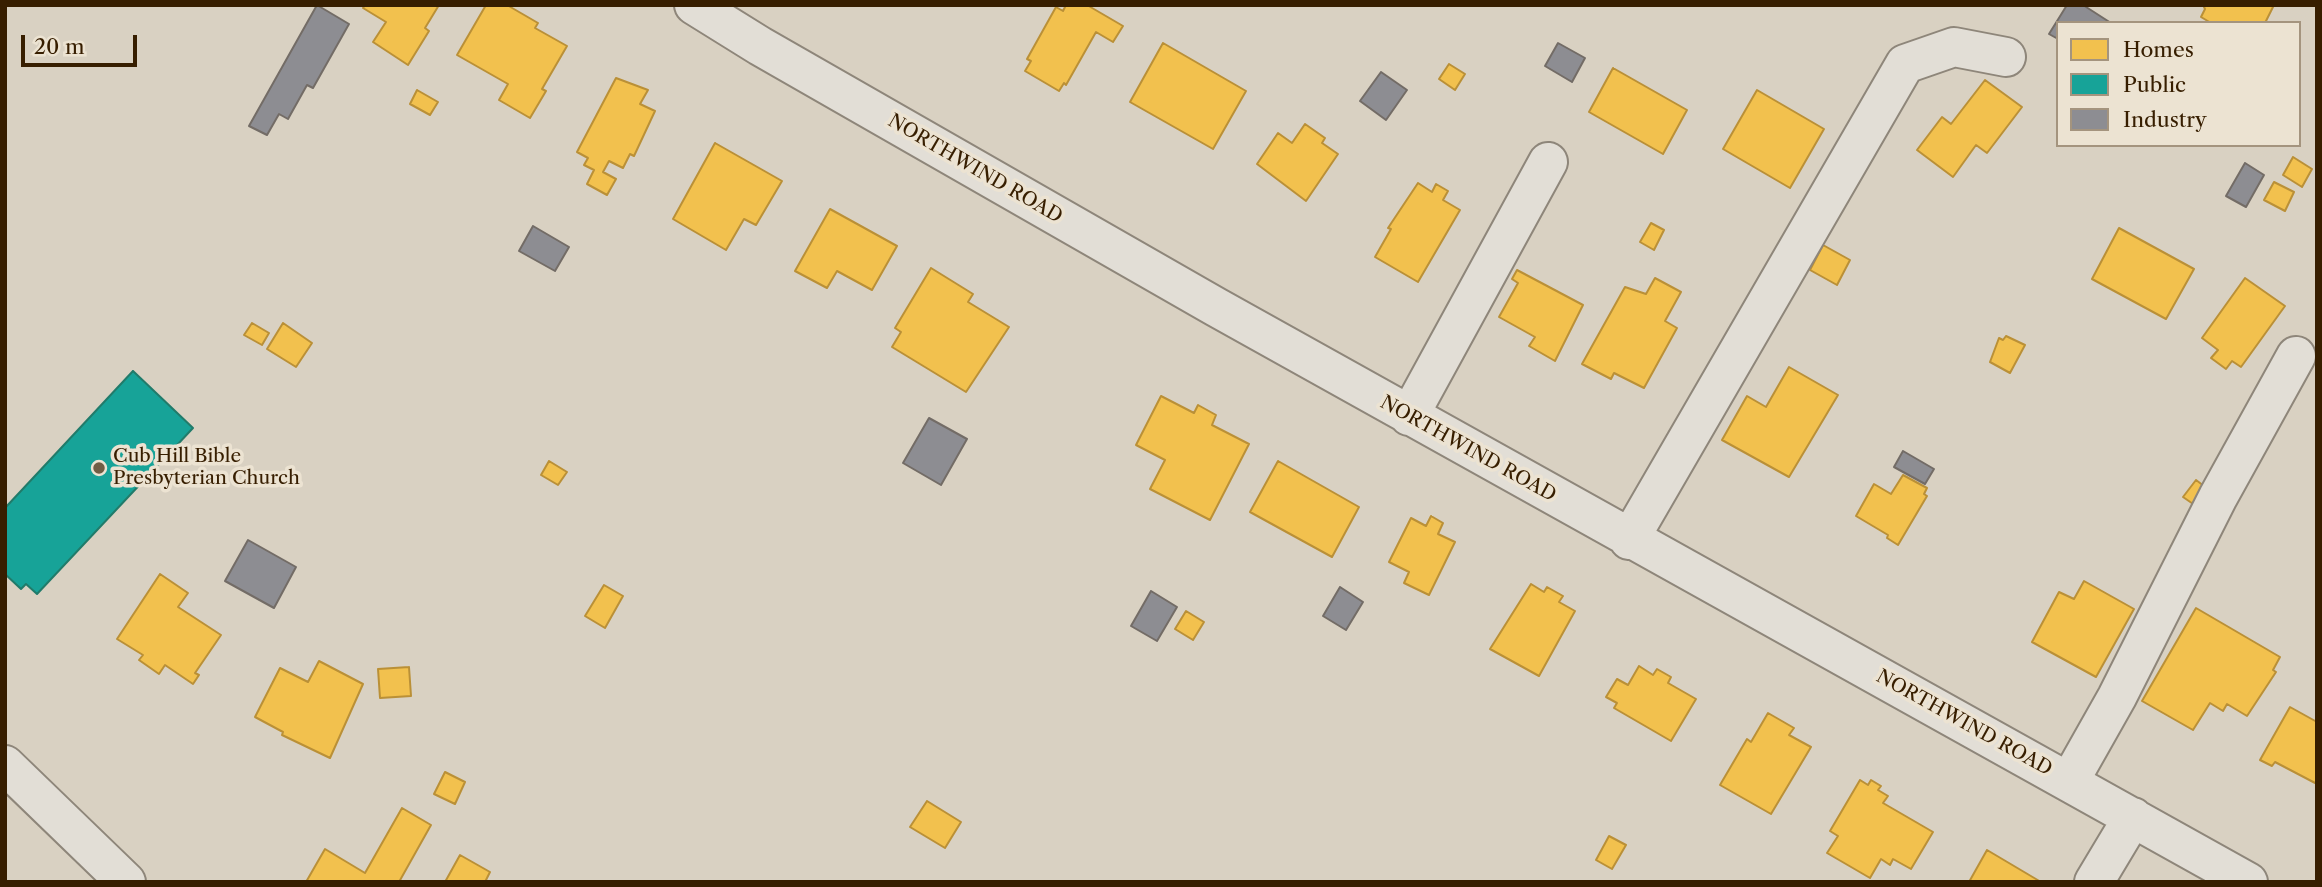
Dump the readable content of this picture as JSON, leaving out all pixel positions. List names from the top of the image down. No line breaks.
{"streets":{"street":["NORTHWIND ROAD"]},"places":["Cub Hill Bible Presbyterian Church"],"legend":["Homes","Public","Industry"],"scale_bar":"20 m"}
